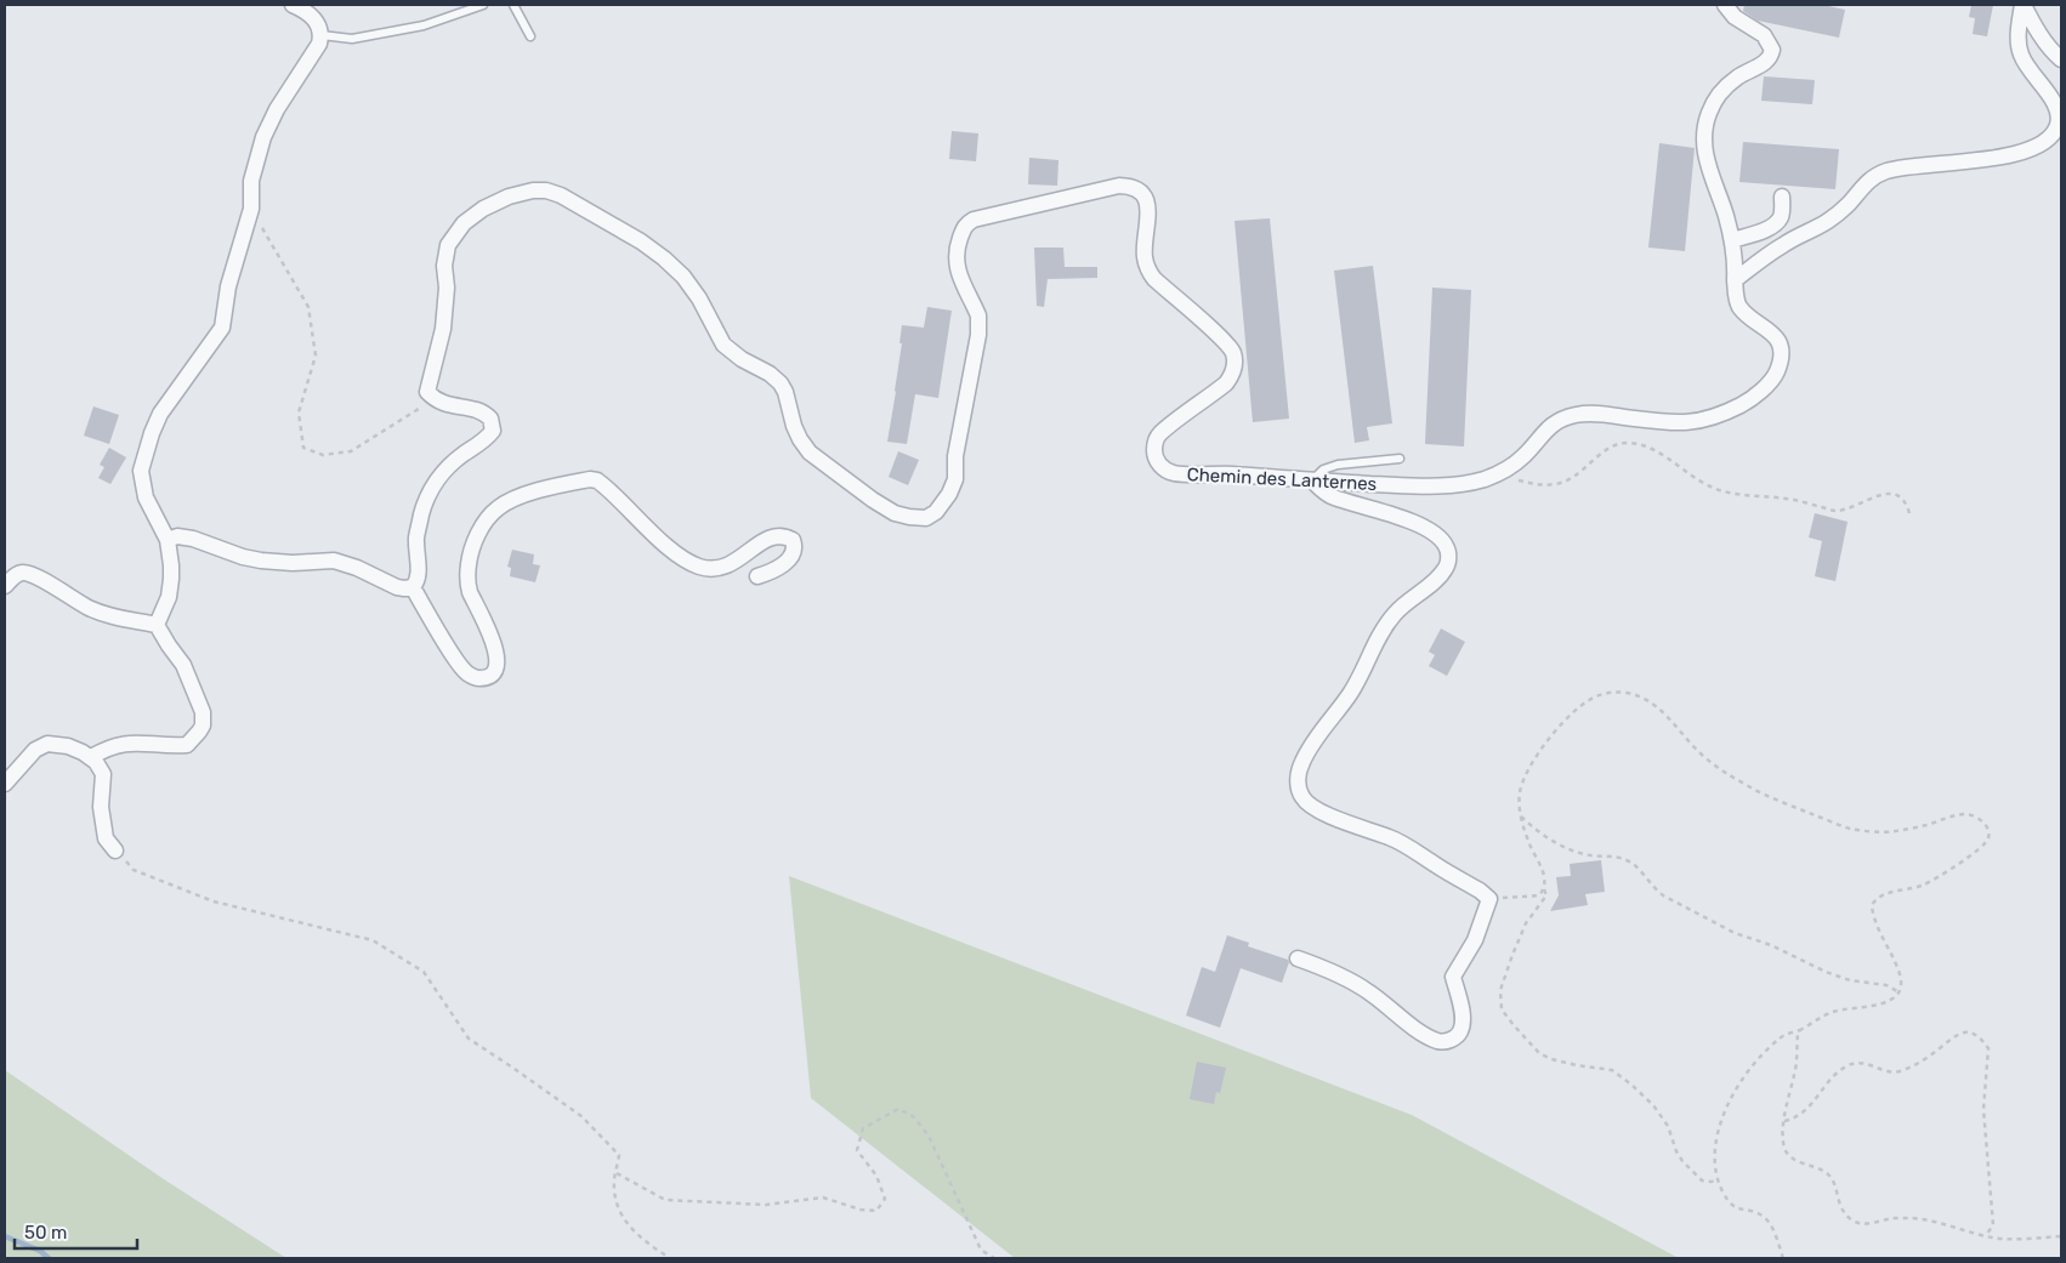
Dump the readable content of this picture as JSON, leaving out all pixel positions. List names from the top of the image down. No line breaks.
{"streets":{"street":["Chemin des Lanternes"]},"scale_bar":"50 m"}
